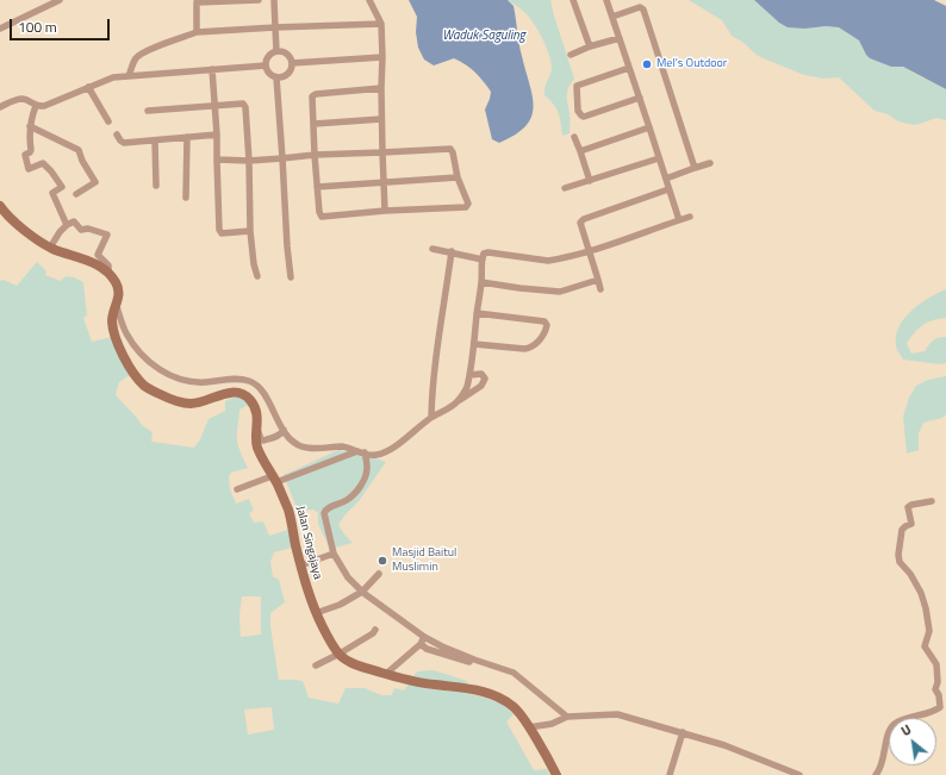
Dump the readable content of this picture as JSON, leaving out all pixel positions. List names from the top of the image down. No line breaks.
{"streets":{"street":["Jalan Singajaya"]},"water":["Waduk Saguling"],"places":["Mel's Outdoor","Masjid Baitul Muslimin"],"scale_bar":"100 m","north":"top left"}
